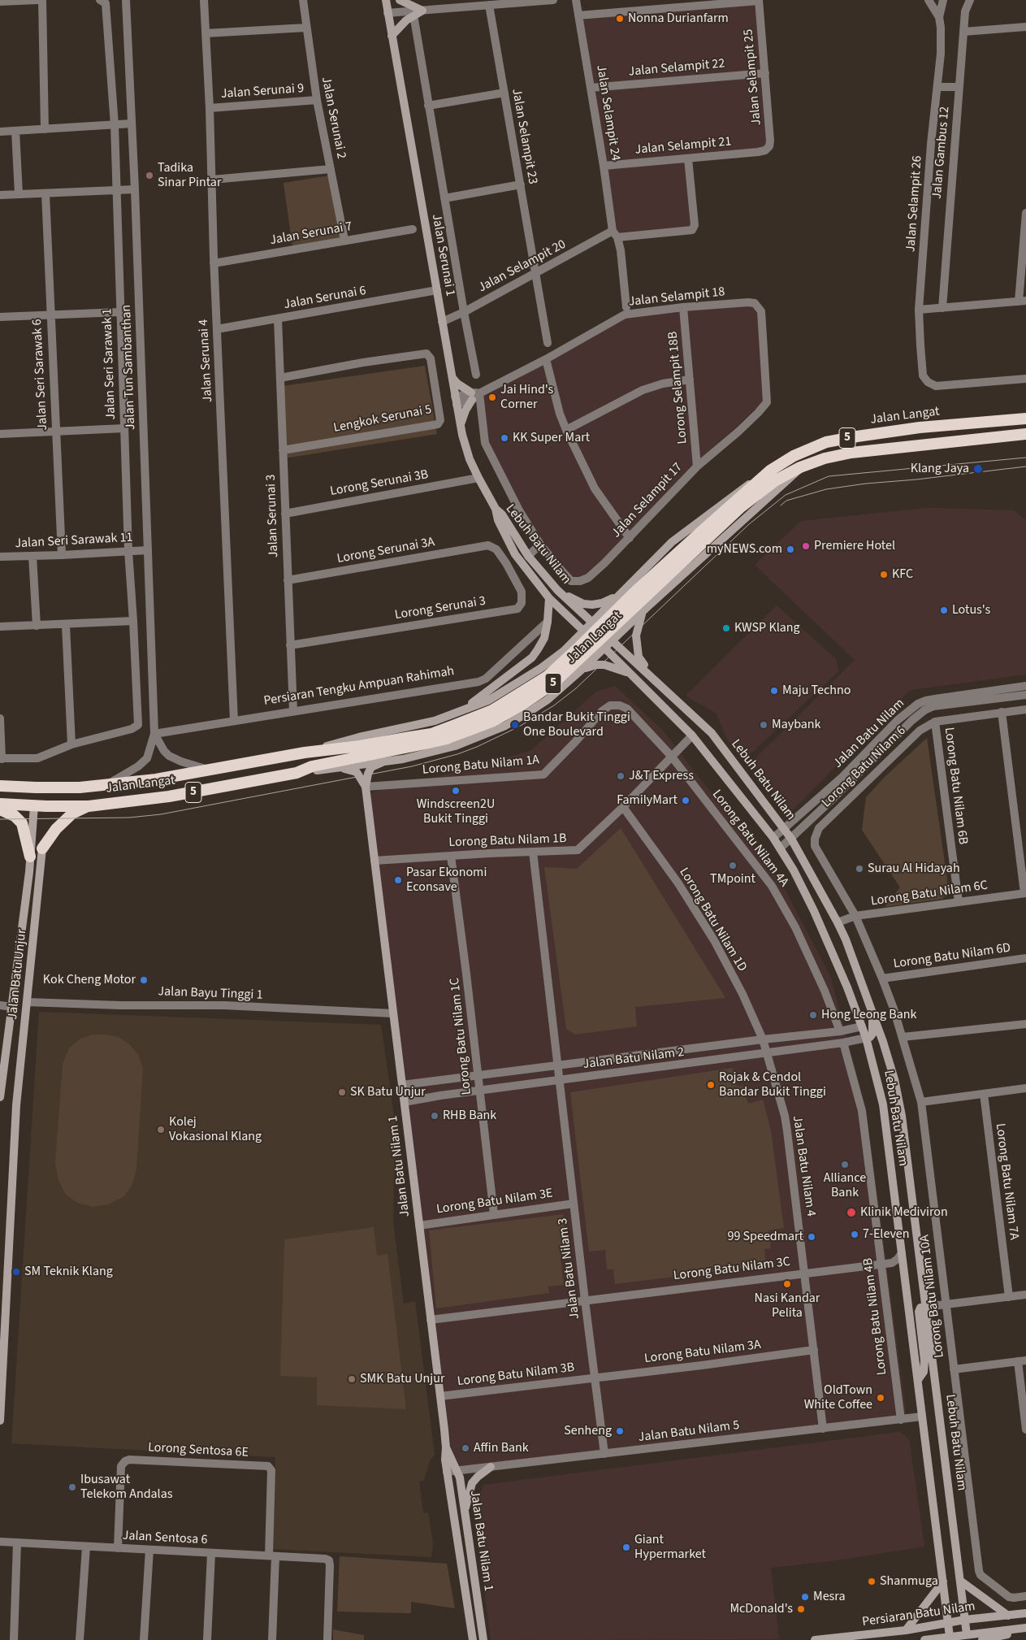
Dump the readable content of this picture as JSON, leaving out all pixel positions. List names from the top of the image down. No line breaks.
{"streets":{"highway":["Jalan Langat","5"],"main road":["Jalan Serunai 1","Lebuh Batu Nilam","Jalan Batu Unjur","Jalan Batu Nilam 1","Persiaran Batu Nilam"],"street":["Jalan Selampit 22","Jalan Selampit 25","Jalan Serunai 9","Jalan Selampit 24","Jalan Serunai 2","Jalan Selampit 23","Jalan Selampit 21","Jalan Gambus 12","Jalan Selampit 26","Jalan Serunai 7","Jalan Selampit 20","Jalan Selampit 18","Jalan Serunai 6","Jalan Serunai 4","Jalan Seri Sarawak 1","Jalan Tun Sambanthan","Jalan Seri Sarawak 6","Lorong Selampit 18B","Lengkok Serunai 5","Lorong Serunai 3B","Jalan Selampit 17","Jalan Serunai 3","Jalan Seri Sarawak 11","Lorong Serunai 3A","Lorong Serunai 3","Persiaran Tengku Ampuan Rahimah","Jalan Batu Nilam","Lorong Batu Nilam 1A","Lorong Batu Nilam 6","Lorong Batu Nilam 6B","Lorong Batu Nilam 4A","Lorong Batu Nilam 1B","Lorong Batu Nilam 6C","Lorong Batu Nilam 1D","Lorong Batu Nilam 6D","Jalan Bayu Tinggi 1","Lorong Batu Nilam 1C","Jalan Batu Nilam 2","Jalan Batu Nilam 4","Lorong Batu Nilam 7A","Lorong Batu Nilam 3E","Jalan Batu Nilam 3","Lorong Batu Nilam 3C","Lorong Batu Nilam 10A","Lorong Batu Nilam 4B","Lorong Batu Nilam 3A","Lorong Batu Nilam 3B","Jalan Batu Nilam 5","Lorong Sentosa 6E","Jalan Sentosa 6"]},"crossings":[["Jalan Selampit 22","Jalan Selampit 25"],["Jalan Selampit 22","Jalan Selampit 24"],["Jalan Selampit 25","Jalan Selampit 21"],["Jalan Serunai 9","Jalan Serunai 2"],["Jalan Serunai 9","Jalan Serunai 4"],["Jalan Selampit 24","Jalan Selampit 21"],["Jalan Selampit 24","Jalan Selampit 20"],["Jalan Serunai 2","Jalan Serunai 7"],["Jalan Selampit 23","Jalan Selampit 20"],["Jalan Serunai 7","Jalan Serunai 4"],["Jalan Serunai 1","Jalan Selampit 20"],["Jalan Serunai 1","Jalan Selampit 18"],["Jalan Serunai 1","Jalan Serunai 6"],["Jalan Serunai 1","Lorong Serunai 3B"],["Jalan Serunai 1","Lebuh Batu Nilam"],["Jalan Selampit 18","Lorong Selampit 18B"],["Jalan Selampit 18","Jalan Selampit 17"],["Jalan Serunai 6","Jalan Serunai 4"],["Jalan Serunai 6","Jalan Serunai 3"],["Jalan Serunai 4","Persiaran Tengku Ampuan Rahimah"],["Jalan Seri Sarawak 1","Jalan Seri Sarawak 11"],["Jalan Tun Sambanthan","Jalan Langat"],["Jalan Tun Sambanthan","5"],["Jalan Tun Sambanthan","Jalan Seri Sarawak 11"],["Jalan Tun Sambanthan","Persiaran Tengku Ampuan Rahimah"],["Jalan Seri Sarawak 6","Jalan Seri Sarawak 11"],["Lorong Selampit 18B","Jalan Selampit 17"],["Jalan Langat","5"],["Jalan Langat","Lebuh Batu Nilam"],["Jalan Langat","Jalan Batu Unjur"],["Lengkok Serunai 5","Jalan Serunai 3"],["5","Jalan Batu Unjur"],["Lorong Serunai 3B","Jalan Serunai 3"],["Jalan Serunai 3","Lorong Serunai 3A"],["Jalan Serunai 3","Lorong Serunai 3"],["Jalan Serunai 3","Persiaran Tengku Ampuan Rahimah"],["Lebuh Batu Nilam","Jalan Batu Nilam"],["Lebuh Batu Nilam","Lorong Batu Nilam 1B"],["Lebuh Batu Nilam","Lorong Batu Nilam 6C"],["Lebuh Batu Nilam","Jalan Batu Nilam 2"],["Lebuh Batu Nilam","Lorong Batu Nilam 3C"],["Lebuh Batu Nilam","Jalan Batu Nilam 5"],["Lebuh Batu Nilam","Persiaran Batu Nilam"],["Lorong Serunai 3A","Lorong Serunai 3"],["Lorong Batu Nilam 1A","Lorong Batu Nilam 4A"],["Lorong Batu Nilam 1A","Lorong Batu Nilam 1B"],["Lorong Batu Nilam 1A","Jalan Batu Nilam 1"],["Lorong Batu Nilam 6","Lorong Batu Nilam 6B"],["Lorong Batu Nilam 6","Lorong Batu Nilam 6C"],["Lorong Batu Nilam 6","Lorong Batu Nilam 10A"],["Lorong Batu Nilam 6B","Lorong Batu Nilam 6C"],["Lorong Batu Nilam 4A","Lorong Batu Nilam 1B"],["Lorong Batu Nilam 4A","Jalan Batu Nilam 2"],["Lorong Batu Nilam 1B","Lorong Batu Nilam 1D"],["Lorong Batu Nilam 1B","Lorong Batu Nilam 1C"],["Lorong Batu Nilam 1B","Jalan Batu Nilam 1"],["Lorong Batu Nilam 6C","Lorong Batu Nilam 10A"],["Lorong Batu Nilam 1D","Jalan Batu Nilam 2"],["Lorong Batu Nilam 1D","Jalan Batu Nilam 4"],["Lorong Batu Nilam 6D","Lorong Batu Nilam 10A"],["Jalan Batu Unjur","Jalan Bayu Tinggi 1"],["Jalan Bayu Tinggi 1","Jalan Batu Nilam 1"],["Lorong Batu Nilam 1C","Jalan Batu Nilam 2"],["Lorong Batu Nilam 1C","Lorong Batu Nilam 3E"],["Jalan Batu Nilam 2","Jalan Batu Nilam 1"],["Jalan Batu Nilam 2","Jalan Batu Nilam 4"],["Jalan Batu Nilam 2","Jalan Batu Nilam 3"],["Jalan Batu Nilam 2","Lorong Batu Nilam 4B"],["Jalan Batu Nilam 1","Lorong Batu Nilam 3E"],["Jalan Batu Nilam 1","Lorong Batu Nilam 3C"],["Jalan Batu Nilam 1","Lorong Batu Nilam 3B"],["Jalan Batu Nilam 1","Jalan Batu Nilam 5"],["Jalan Batu Nilam 4","Lorong Batu Nilam 3C"],["Jalan Batu Nilam 4","Lorong Batu Nilam 3A"],["Jalan Batu Nilam 4","Jalan Batu Nilam 5"],["Lorong Batu Nilam 3E","Jalan Batu Nilam 3"],["Jalan Batu Nilam 3","Lorong Batu Nilam 3C"],["Jalan Batu Nilam 3","Lorong Batu Nilam 3A"],["Jalan Batu Nilam 3","Lorong Batu Nilam 3B"],["Jalan Batu Nilam 3","Jalan Batu Nilam 5"],["Lorong Batu Nilam 3C","Lorong Batu Nilam 4B"],["Lorong Batu Nilam 4B","Jalan Batu Nilam 5"],["Lorong Batu Nilam 3A","Lorong Batu Nilam 3B"],["Lorong Sentosa 6E","Jalan Sentosa 6"]],"places":["Nonna Durianfarm","Tadika Sinar Pintar","Jai Hind's Corner","KK Super Mart","Klang Jaya","Premiere Hotel","myNEWS.com","KFC","Lotus's","KWSP Klang","Maju Techno","Bandar Bukit Tinggi One Boulevard","Maybank","J&T Express","Windscreen2U Bukit Tinggi","FamilyMart","TMpoint","Surau Al Hidayah","Pasar Ekonomi Econsave","Kok Cheng Motor","Hong Leong Bank","Rojak & Cendol Bandar Bukit Tinggi","SK Batu Unjur","RHB Bank","Kolej Vokasional Klang","Alliance Bank","Klinik Mediviron","7-Eleven","99 Speedmart","SM Teknik Klang","Nasi Kandar Pelita","SMK Batu Unjur","OldTown White Coffee","Senheng","Affin Bank","Ibusawat Telekom Andalas","Giant Hypermarket","Shanmuga","Mesra","McDonald's"]}
